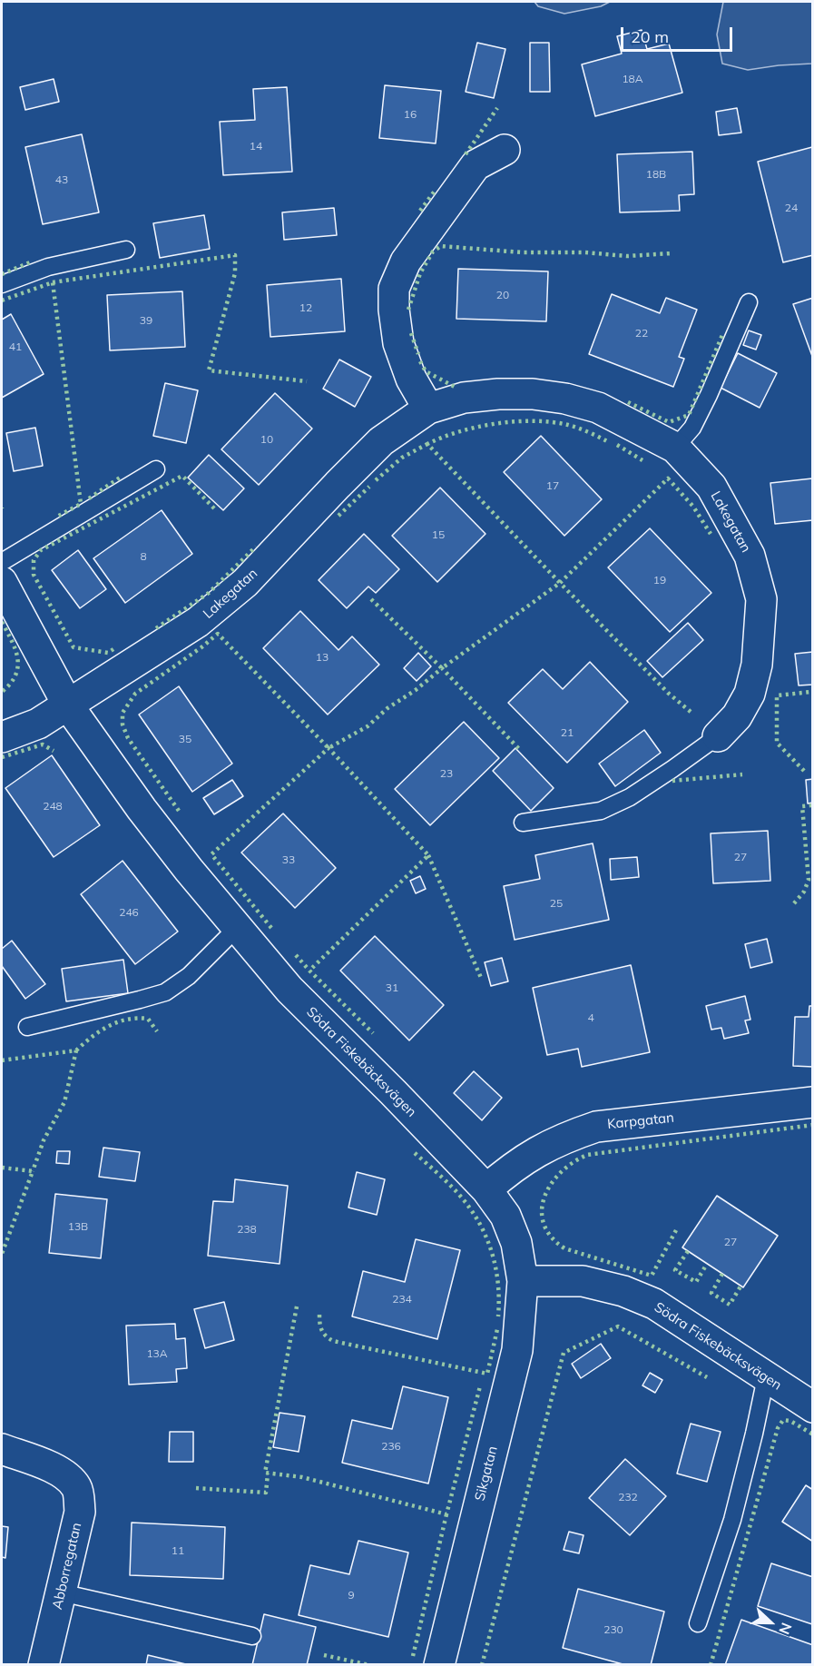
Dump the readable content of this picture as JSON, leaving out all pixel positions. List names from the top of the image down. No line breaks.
{"streets":{"street":["Lakegatan","Södra Fiskebäcksvägen","Karpgatan","Sikgatan","Abborregatan"]},"crossings":[["Lakegatan","Södra Fiskebäcksvägen"],["Södra Fiskebäcksvägen","Karpgatan"],["Södra Fiskebäcksvägen","Sikgatan"]],"house_numbers":["18A","16","14","18B","43","24","20","12","39","22","41","10","17","15","8","19","13","21","35","23","248","27","33","25","246","31","4","13B","238","27","234","13A","236","232","11","9","230"],"scale_bar":"20 m","north":"right"}
